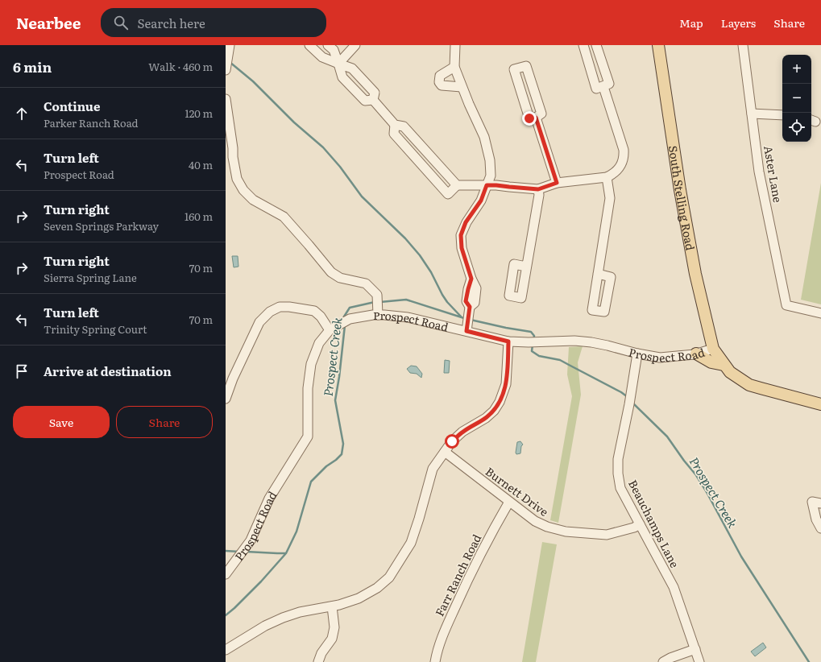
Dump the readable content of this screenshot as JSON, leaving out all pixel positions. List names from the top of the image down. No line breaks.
{"streets":{"main road":["South Stelling Road","Prospect Road"],"street":["Aster Lane","Burnett Drive","Beauchamps Lane","Farr Ranch Road"]},"crossings":[["South Stelling Road","Prospect Road"],["Prospect Road","Beauchamps Lane"],["Burnett Drive","Beauchamps Lane"],["Burnett Drive","Farr Ranch Road"]],"water":["Prospect Creek"],"page":{"header":"Nearbee","search":"Search here","nav":["Map","Layers","Share"],"heading":["6 min","Walk · 460 m"],"map_buttons":["+","−"],"list":[["Continue","Parker Ranch Road","120 m"],["Turn left","Prospect Road","40 m"],["Turn right","Seven Springs Parkway","160 m"],["Turn right","Sierra Spring Lane","70 m"],["Turn left","Trinity Spring Court","70 m"],"Arrive at destination"],"buttons":["Save","Share"]}}
